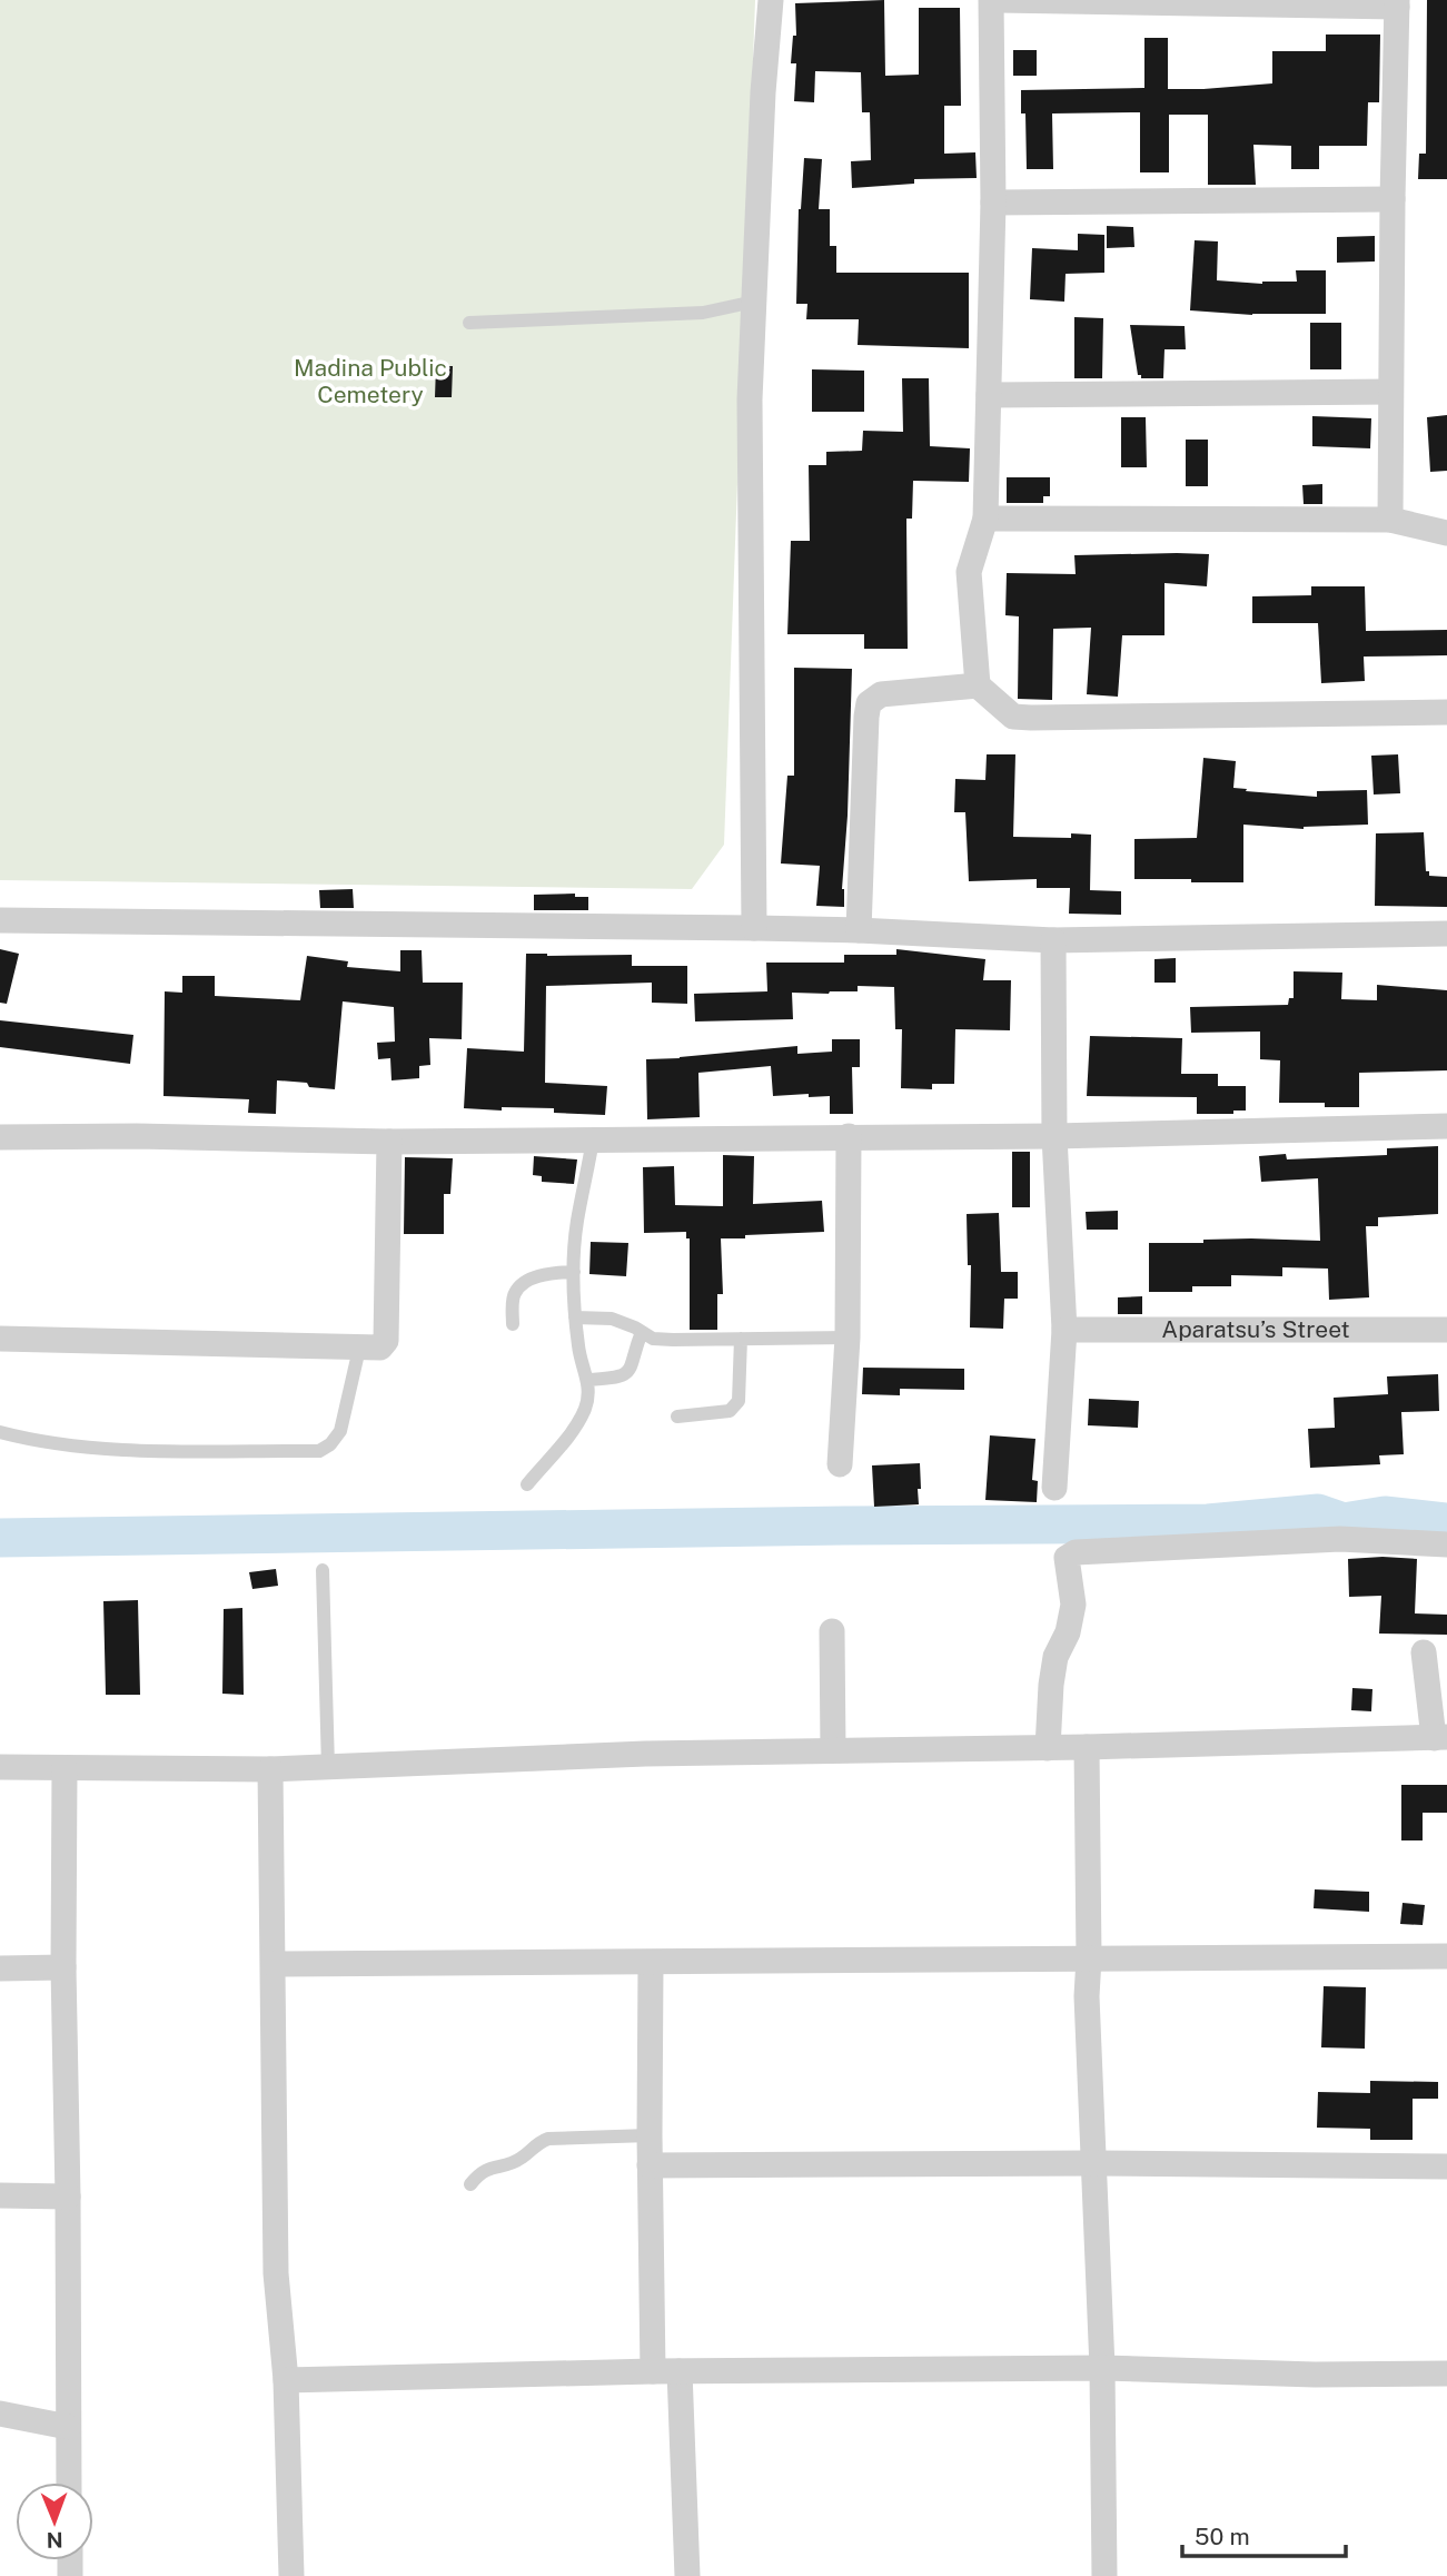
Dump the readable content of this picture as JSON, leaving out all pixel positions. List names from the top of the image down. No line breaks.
{"streets":{"street":["Aparatsu’s Street"]},"parks":["Madina Public Cemetery"],"scale_bar":"50 m","north":"bottom"}
